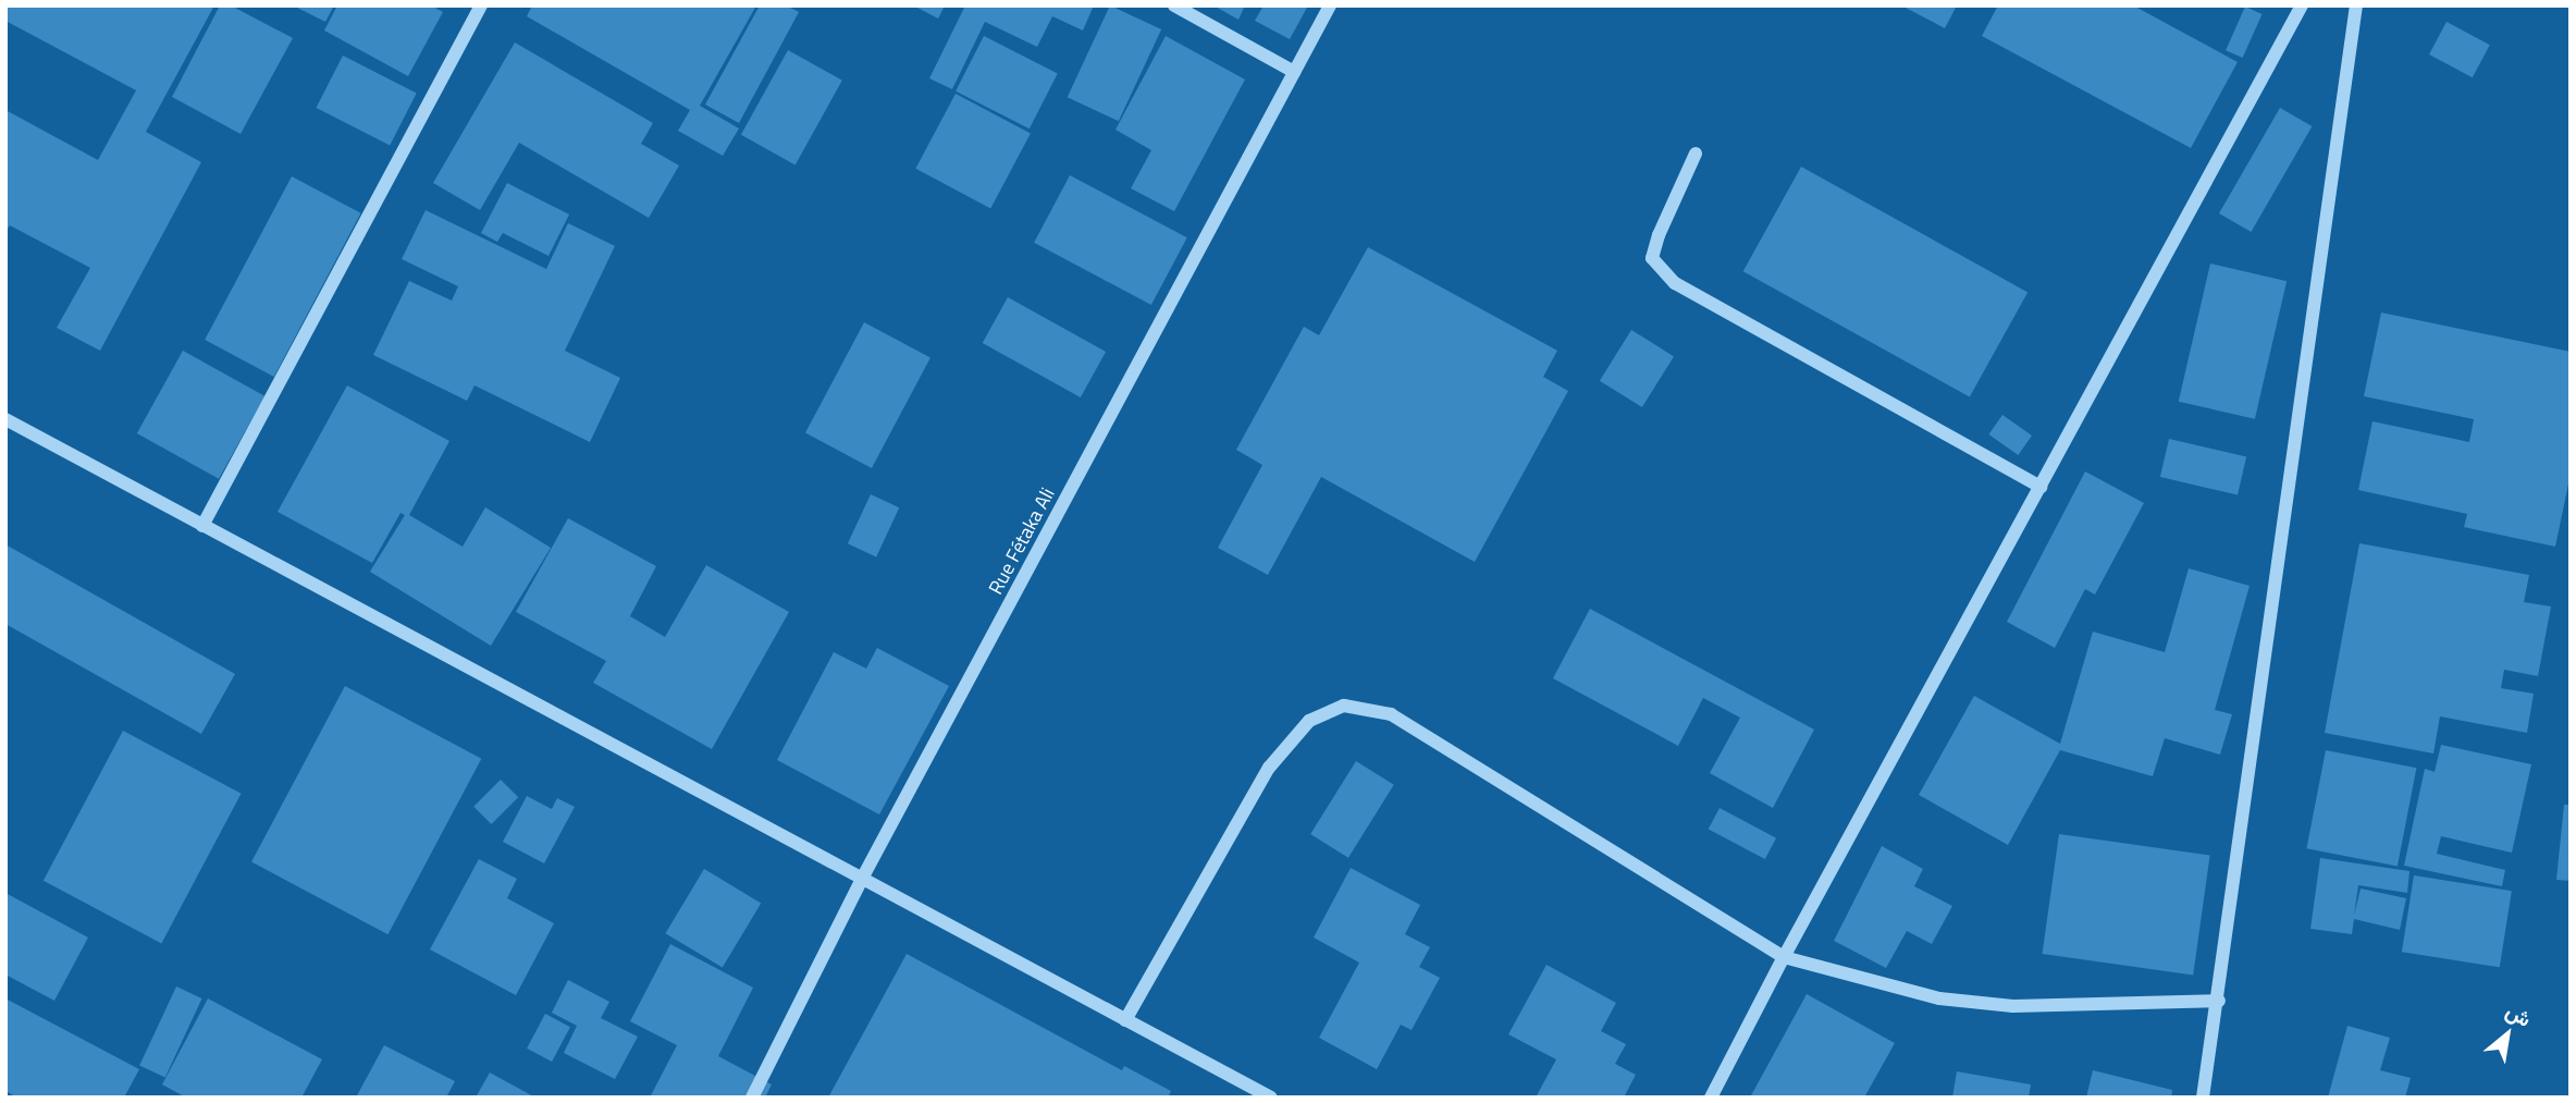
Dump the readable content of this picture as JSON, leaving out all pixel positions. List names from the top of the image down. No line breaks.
{"streets":{"street":["Rue Fétaka Ali"]},"north":"top right"}
